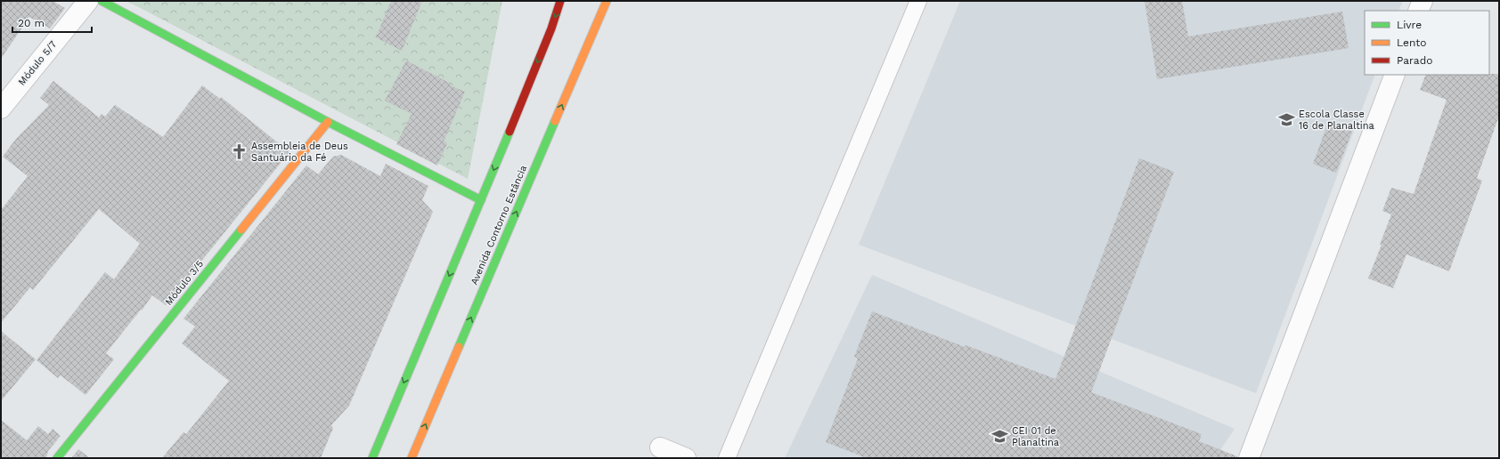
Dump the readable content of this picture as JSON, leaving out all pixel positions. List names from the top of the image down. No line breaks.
{"streets":{"street":["Módulo 5/7","Avenida Contorno Estância","Módulo 3/5"]},"places":{"school or university":["Escola Classe 16 de Planaltina","CEI 01 de Planaltina"],"church":["Assembleia de Deus Santuário da Fé"]},"legend":["Livre","Lento","Parado"],"scale_bar":"20 m"}
